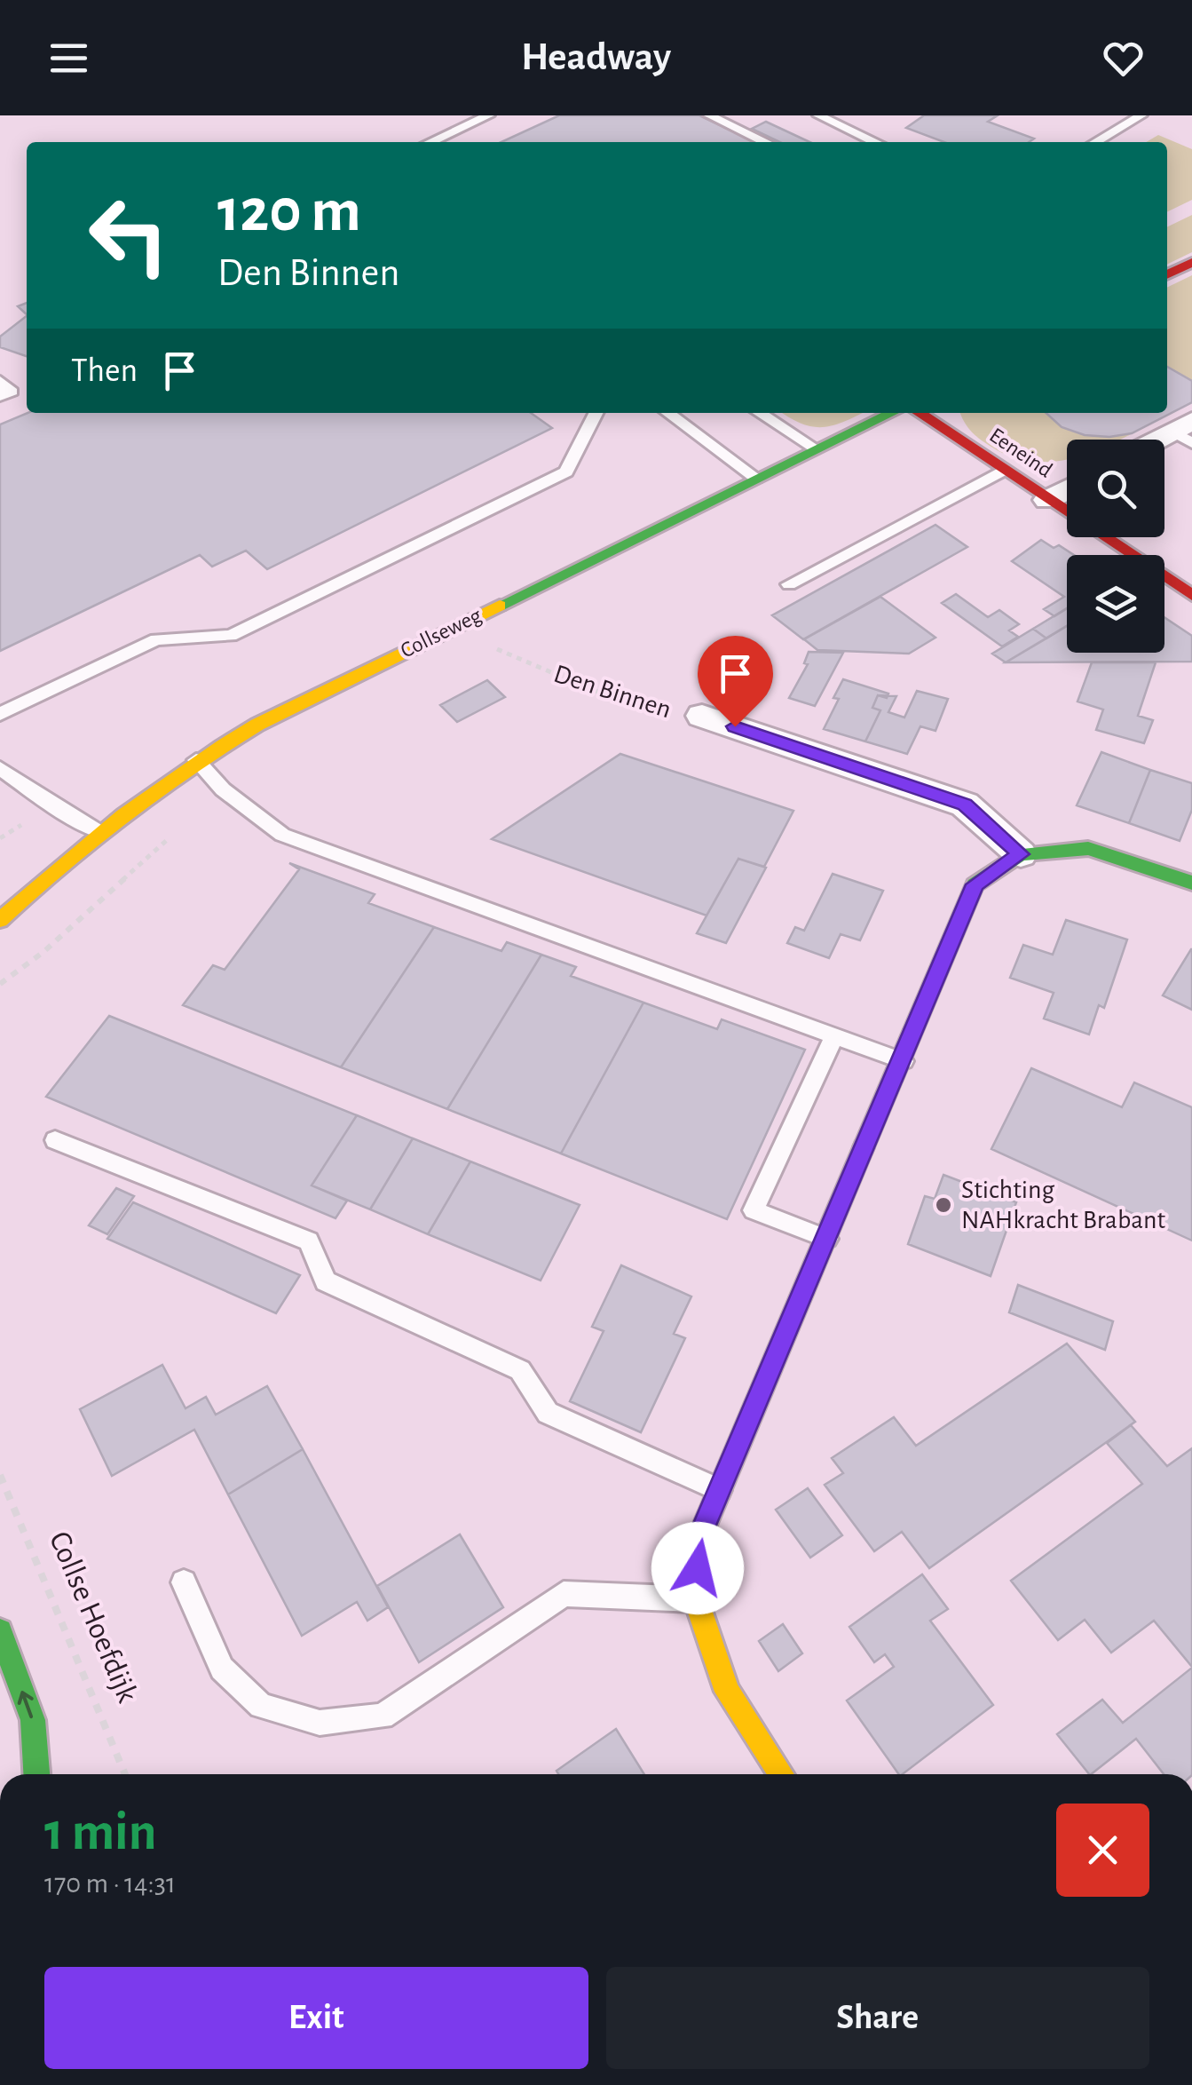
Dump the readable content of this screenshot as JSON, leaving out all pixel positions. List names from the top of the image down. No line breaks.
{"streets":{"street":["Eeneind","Collseweg","Den Binnen"],"path":["Collse Hoefdijk"]},"places":["Stichting NAHkracht Brabant"],"page":{"header":"Headway","turn":["120 m","Den Binnen"],"then":"Then","heading":["1 min","170 m · 14:31"],"buttons":["Exit","Share"]}}
